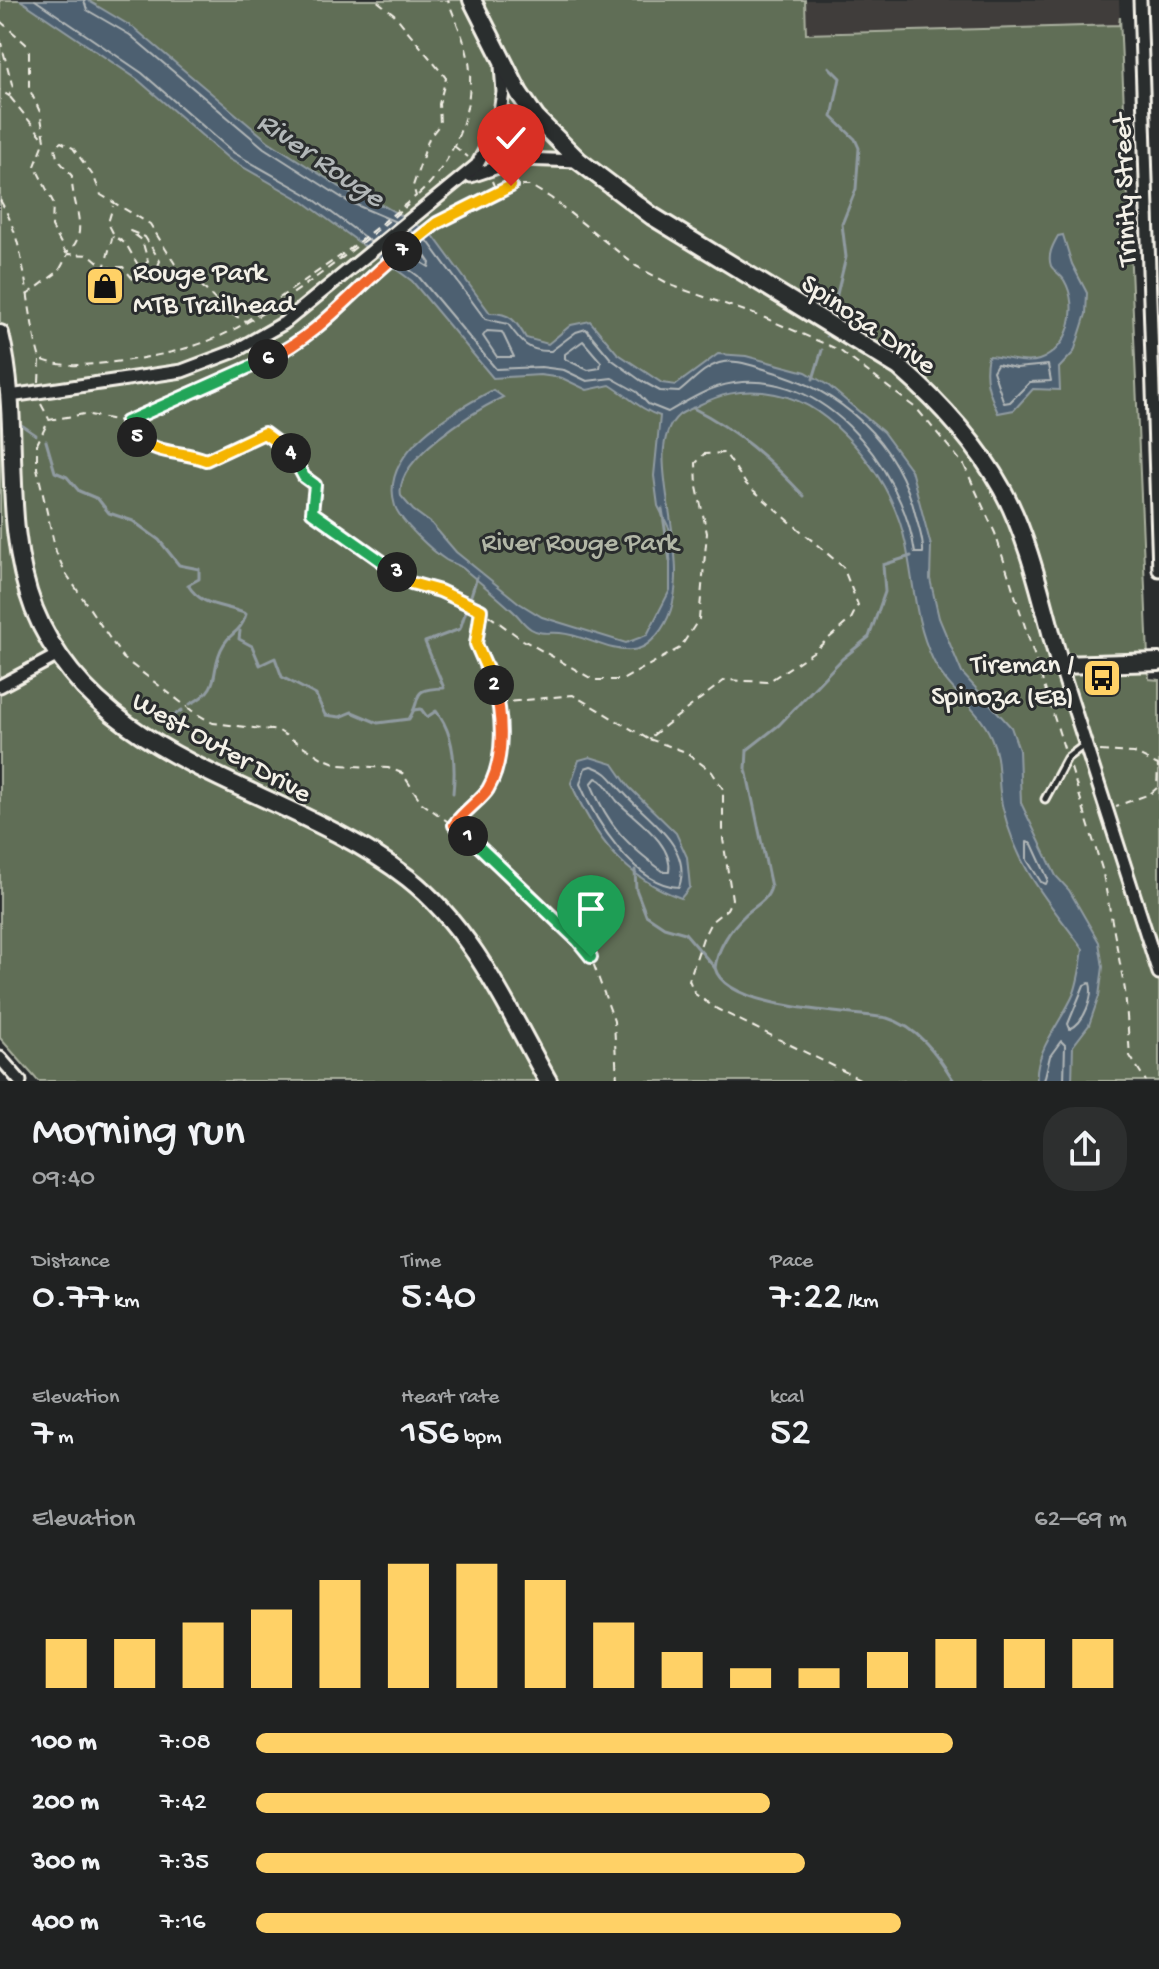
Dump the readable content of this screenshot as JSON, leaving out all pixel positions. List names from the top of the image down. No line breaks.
{"streets":{"street":["Trinity Street","Spinoza Drive","West Outer Drive"]},"water":["River Rouge"],"parks":["River Rouge Park"],"places":{"shop":["Rouge Park MTB Trailhead"],"bus stop":["Tireman / Spinoza (EB)"]},"page":{"pins":["7","6","5","4","3","2","1"],"heading":["Morning run","09:40"],"stats":[["Distance","0.77 km"],["Time","5:40"],["Pace","7:22 /km"],["Elevation","7 m"],["Heart rate","156 bpm"],["kcal","52"]],"chart":["Elevation","62–69 m"],"list":[{"name":"100 m","note":"7:08"},{"name":"200 m","note":"7:42"},{"name":"300 m","note":"7:35"},{"name":"400 m","note":"7:16"}]}}
